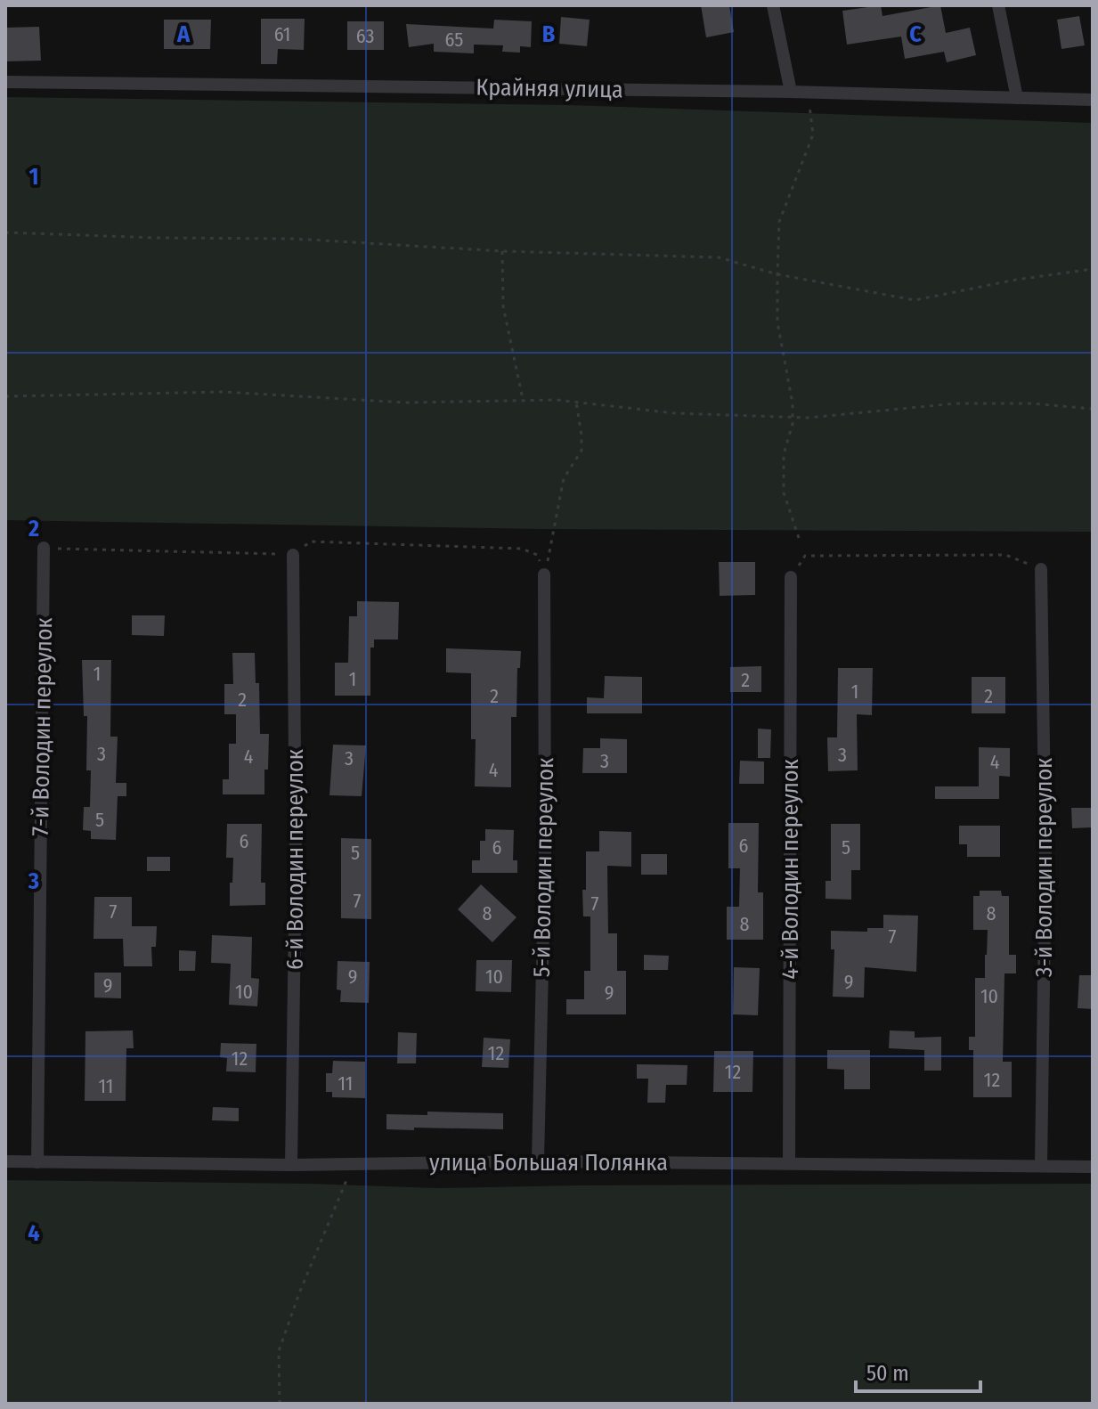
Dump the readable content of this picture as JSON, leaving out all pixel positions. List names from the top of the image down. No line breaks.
{"streets":{"street":["Крайняя улица","7-й Володин переулок","6-й Володин переулок","5-й Володин переулок","3-й Володин переулок","4-й Володин переулок","улица Большая Полянка"]},"crossings":[["7-й Володин переулок","улица Большая Полянка"],["6-й Володин переулок","улица Большая Полянка"],["5-й Володин переулок","улица Большая Полянка"],["3-й Володин переулок","улица Большая Полянка"],["4-й Володин переулок","улица Большая Полянка"]],"house_numbers":["61","63","65","1","1","2","1","2","2","2","3","3","4","3","3","4","4","5","6","6","6","5","5","7","7","7","8","8","8","7","9","10","9","9","10","9","10","12","12","12","12","11","11"],"scale_bar":"50 m","grid":{"columns":["A","B","C"],"rows":["1","2","3","4"]}}
